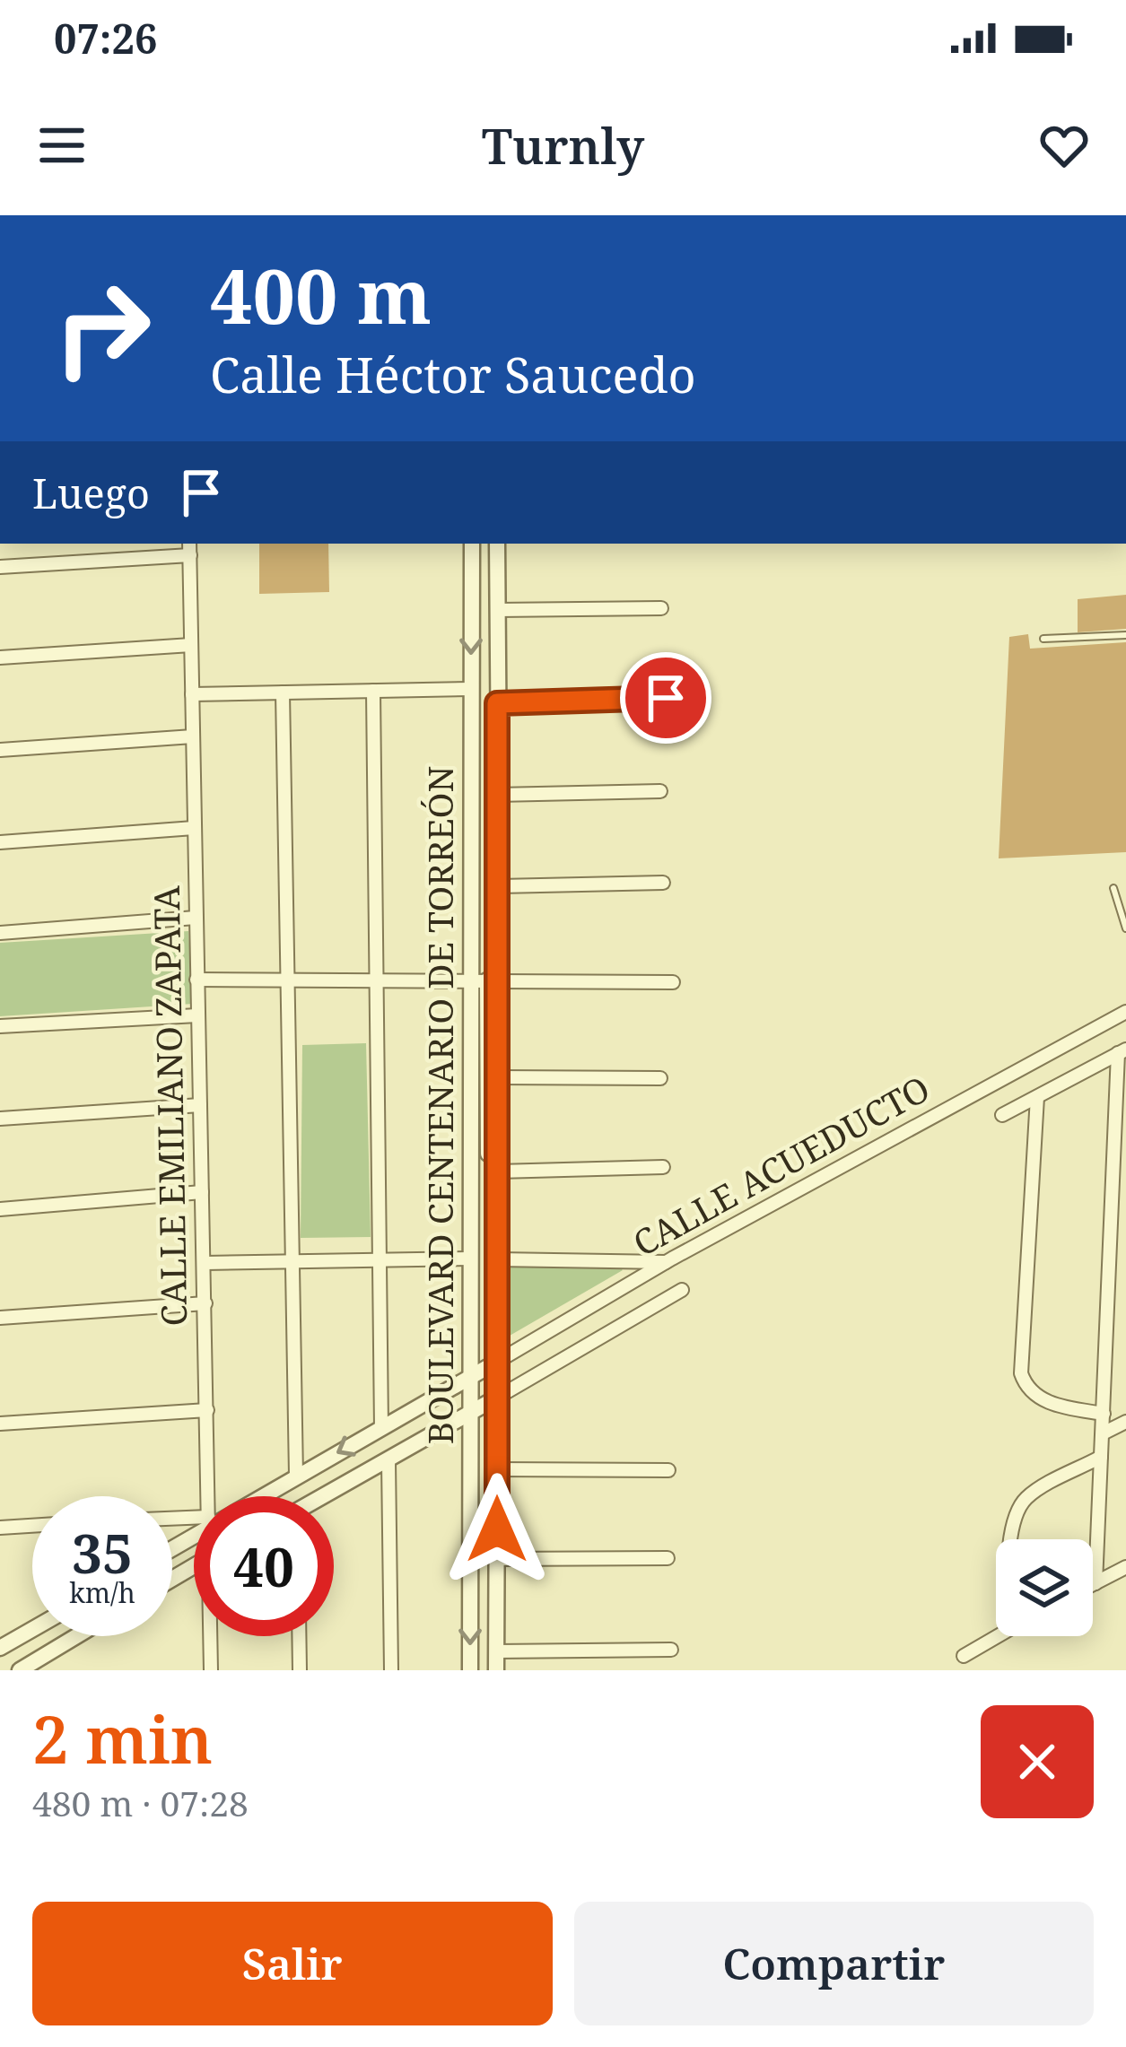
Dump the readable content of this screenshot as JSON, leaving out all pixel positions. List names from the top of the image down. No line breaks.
{"streets":{"street":["BOULEVARD CENTENARIO DE TORREÓN","CALLE EMILIANO ZAPATA","CALLE ACUEDUCTO"]},"crossings":[["BOULEVARD CENTENARIO DE TORREÓN","CALLE ACUEDUCTO"]],"page":{"status":"07:26","header":"Turnly","turn":["400 m","Calle Héctor Saucedo"],"then":"Luego","speed":"35 km/h","limit":"40","heading":["2 min","480 m · 07:28"],"buttons":["Salir","Compartir"]}}
